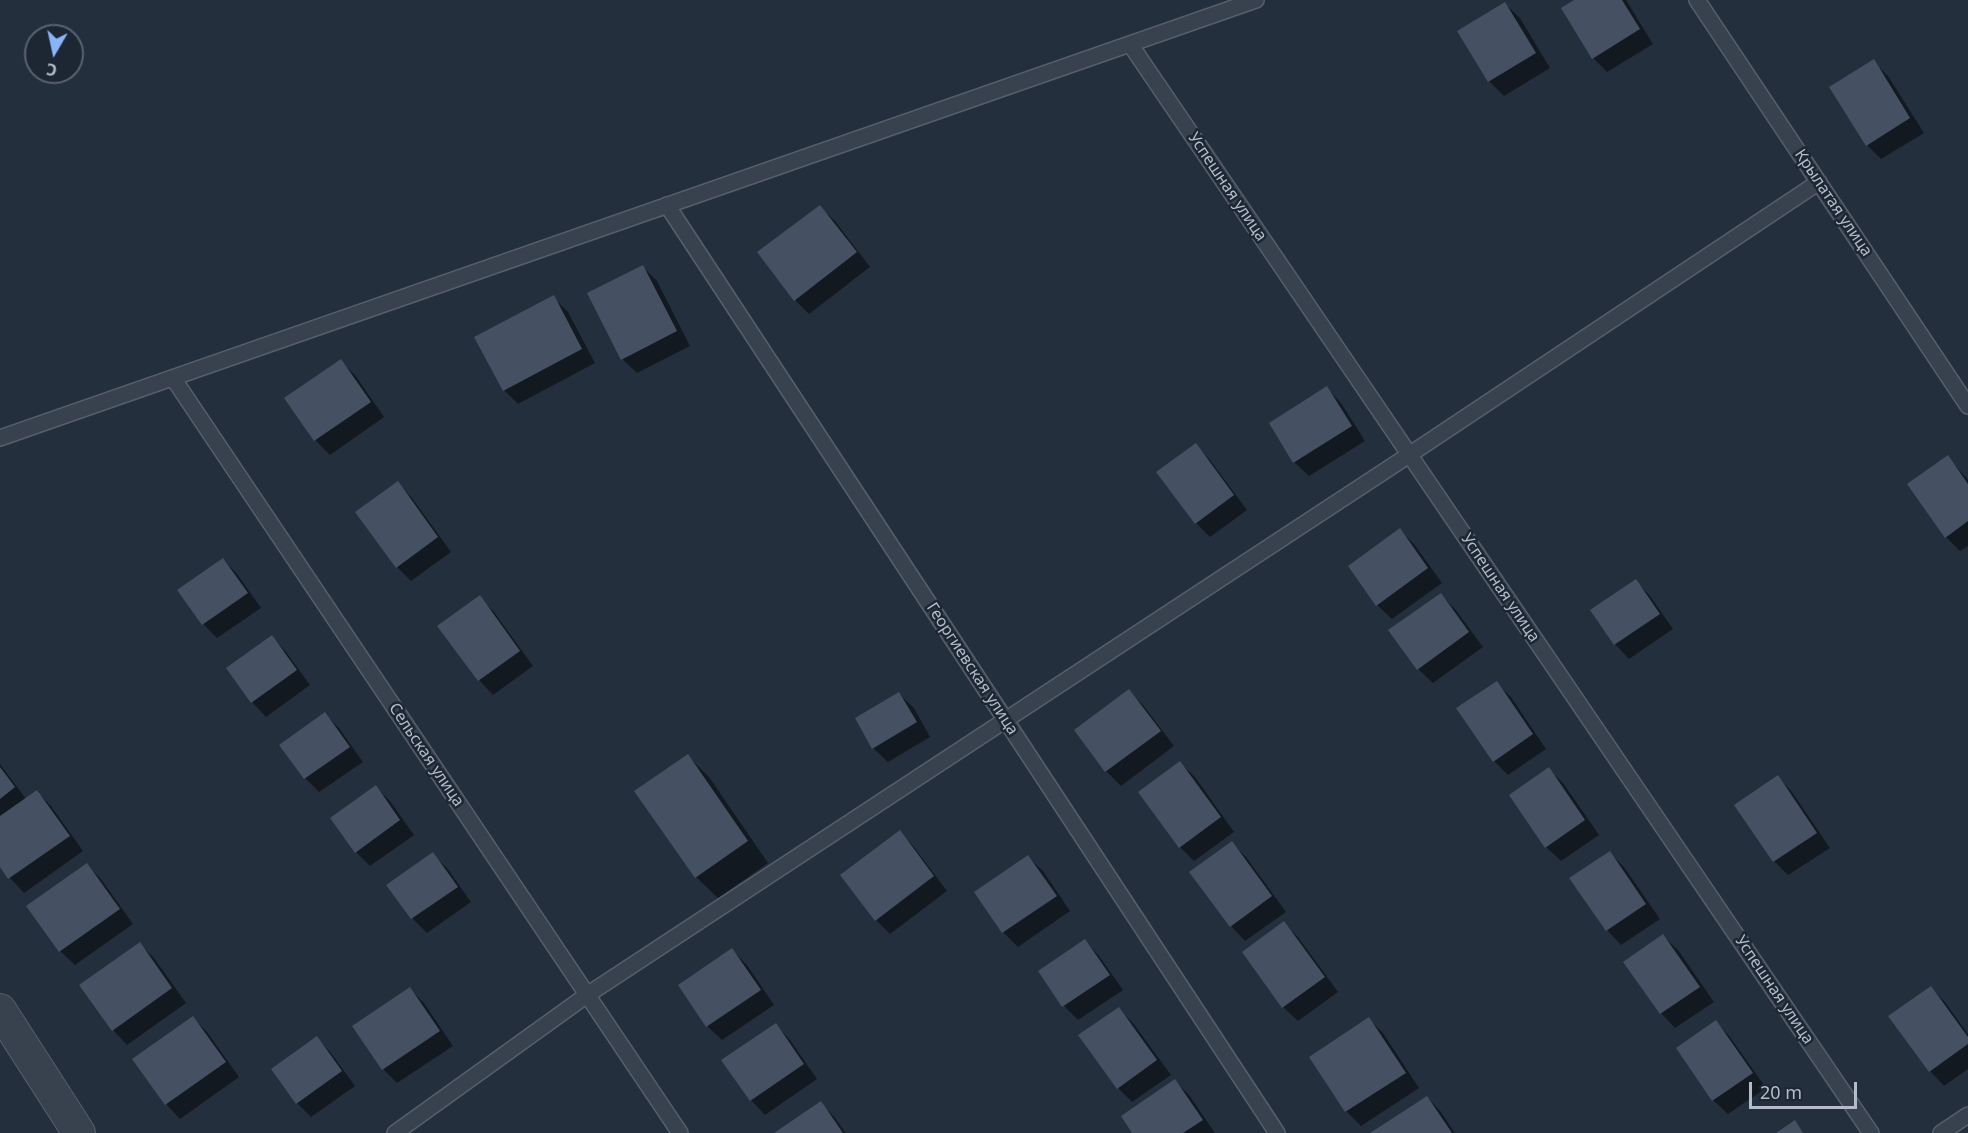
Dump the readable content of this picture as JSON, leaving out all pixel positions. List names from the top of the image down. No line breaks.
{"streets":{"lane":["Успешная улица","Крылатая улица","Георгиевская улица","Сельская улица"]},"scale_bar":"20 m","north":"bottom"}
